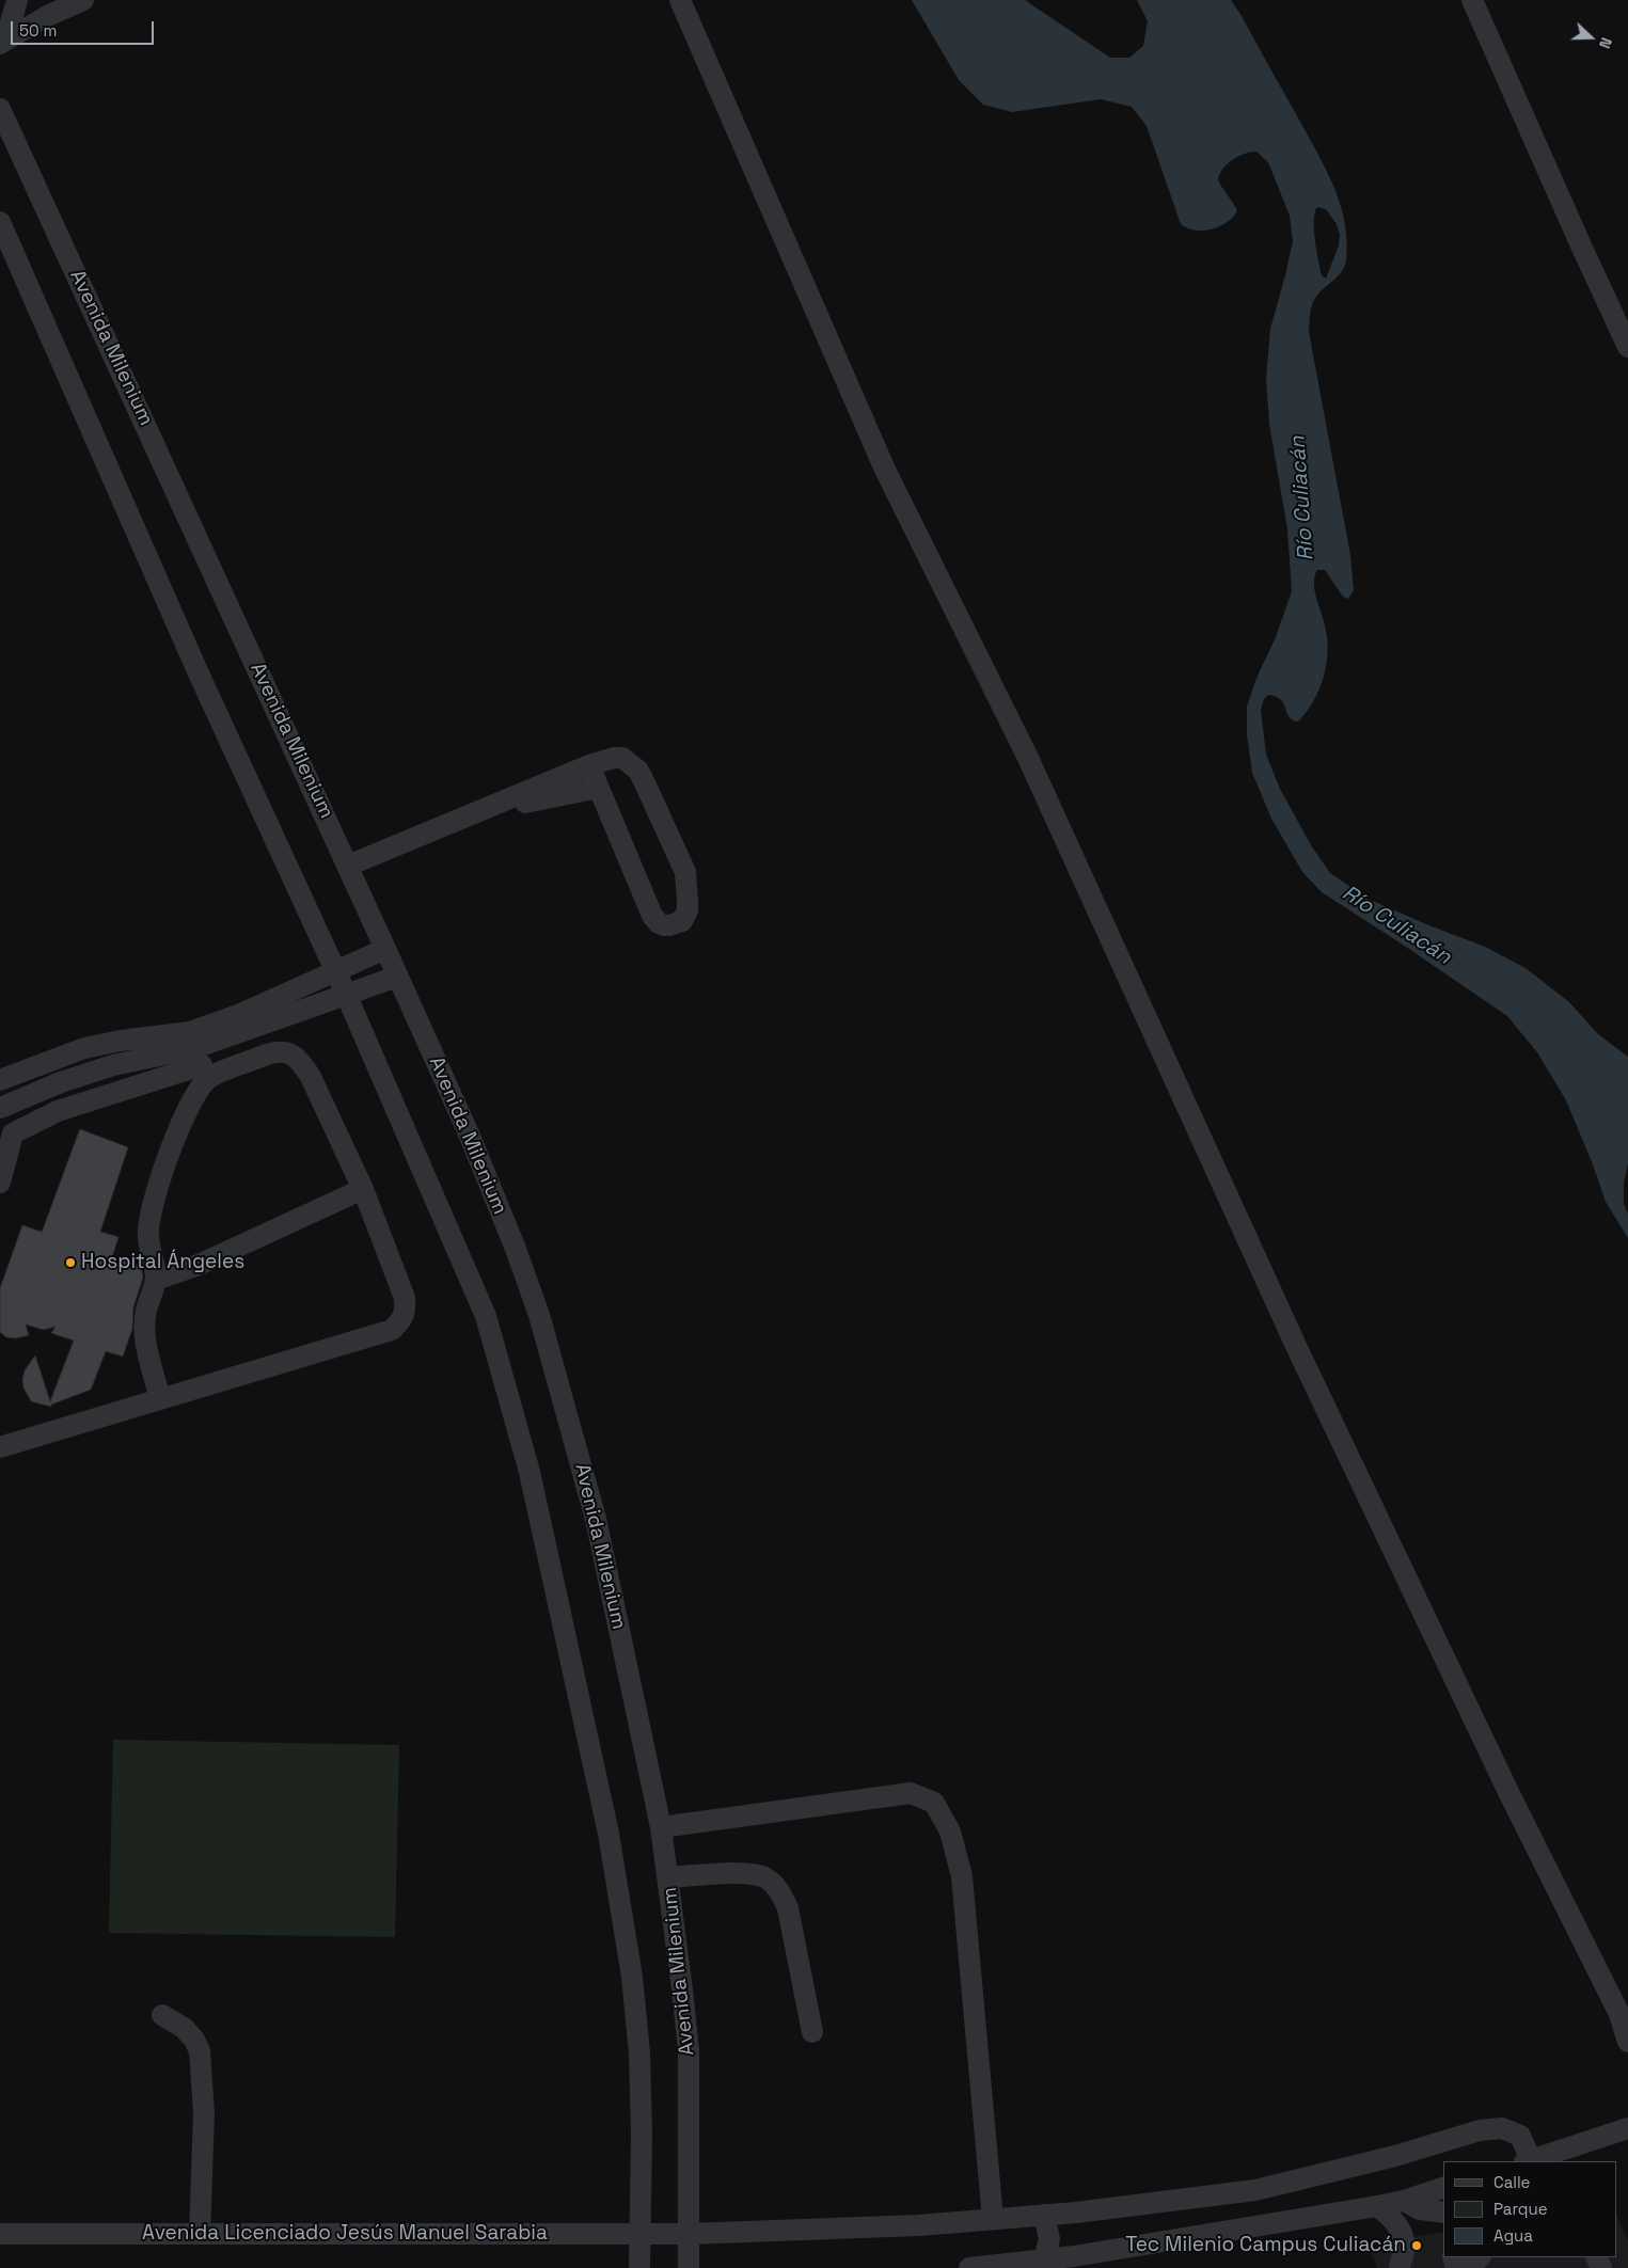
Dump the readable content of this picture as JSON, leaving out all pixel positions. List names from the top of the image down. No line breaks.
{"streets":{"street":["Avenida Milenium","Avenida Licenciado Jesús Manuel Sarabia"]},"crossings":[["Avenida Milenium","Avenida Licenciado Jesús Manuel Sarabia"]],"water":["Río Culiacán"],"places":["Hospital Ángeles","Tec Milenio Campus Culiacán"],"legend":["Calle","Parque","Agua"],"scale_bar":"50 m","north":"right"}
